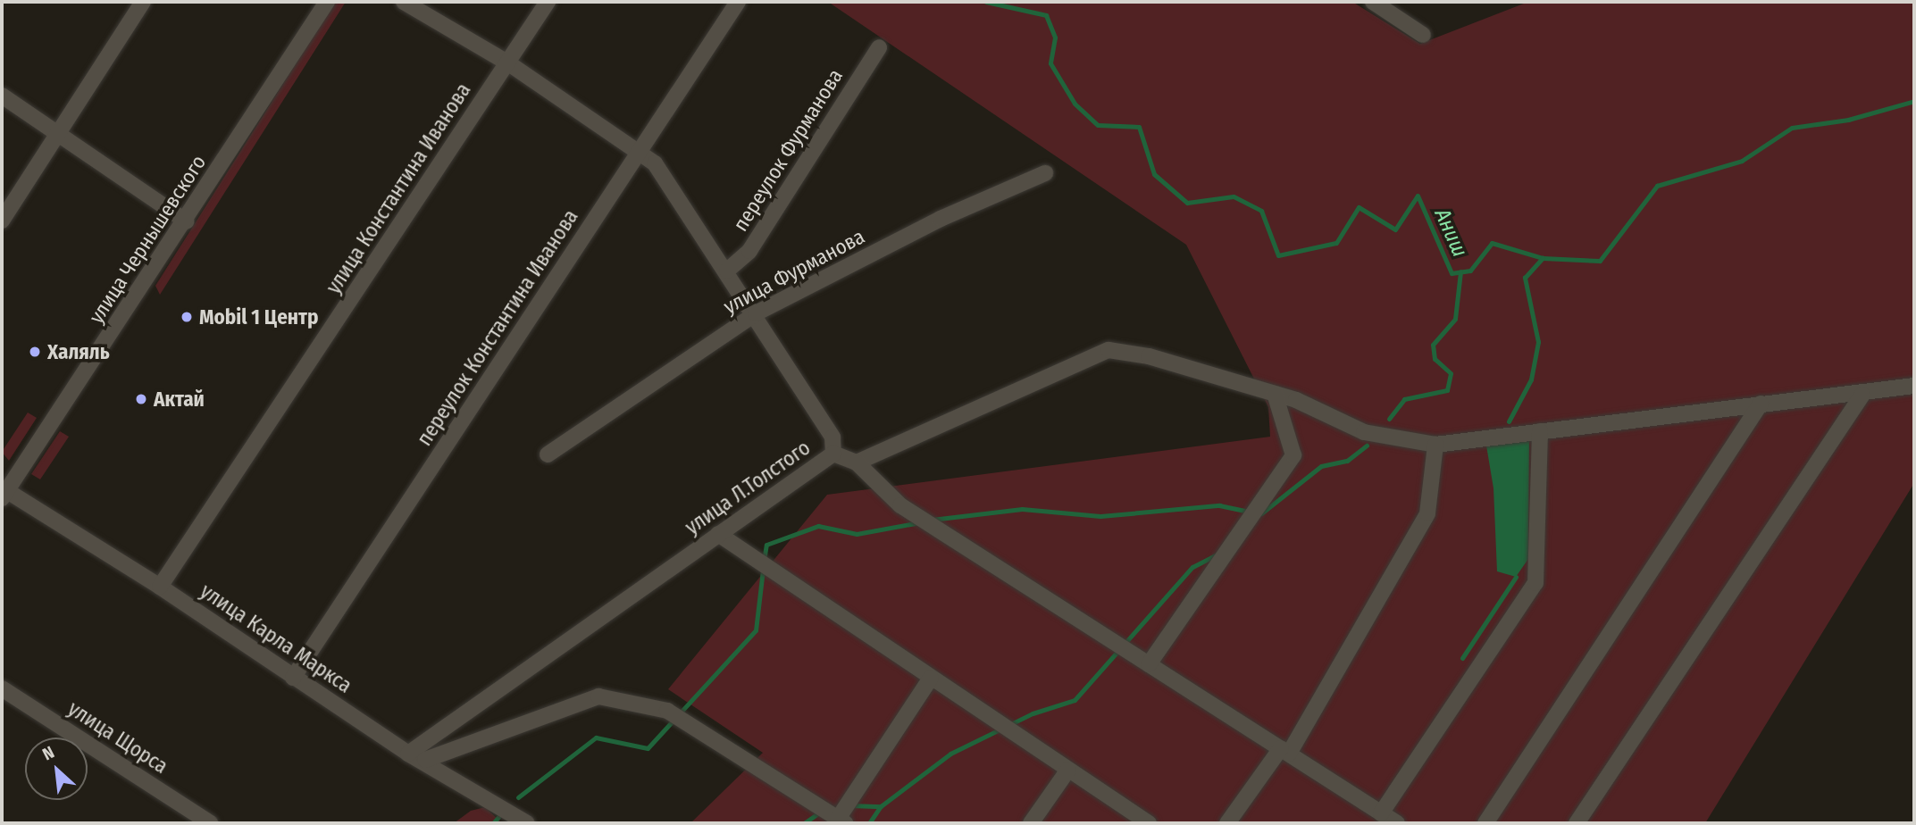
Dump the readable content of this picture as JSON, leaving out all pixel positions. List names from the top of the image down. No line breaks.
{"streets":{"street":["переулок Фурманова","улица Константина Иванова","улица Чернышевского","улица Фурманова","переулок Константина Иванова","улица Л.Толстого","улица Карла Маркса","улица Щорса"]},"crossings":[["улица Константина Иванова","улица Карла Маркса"],["улица Чернышевского","улица Карла Маркса"],["переулок Константина Иванова","улица Карла Маркса"],["улица Л.Толстого","улица Карла Маркса"]],"water":["Аниш"],"places":["Mobil 1 Центр","Халяль","Актай"],"north":"top left"}
